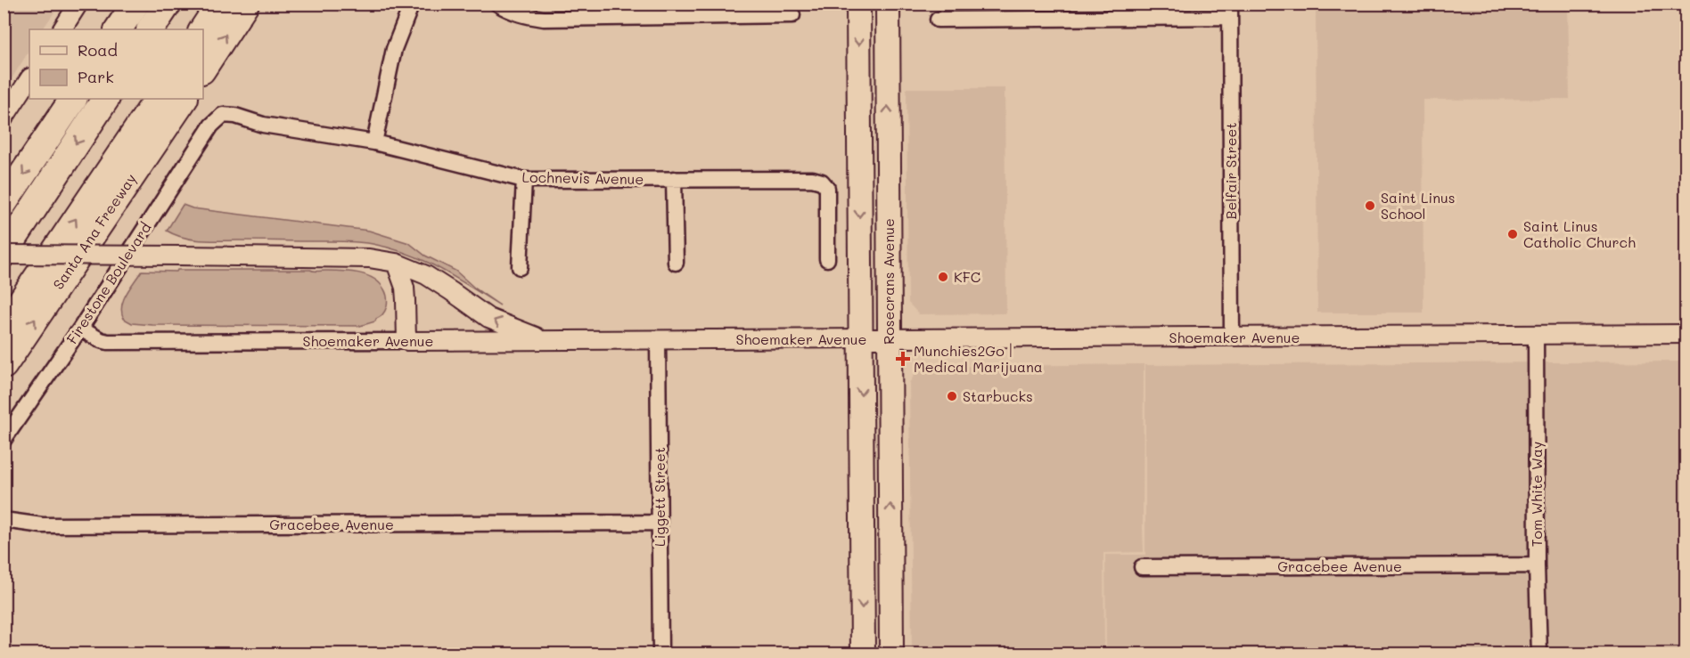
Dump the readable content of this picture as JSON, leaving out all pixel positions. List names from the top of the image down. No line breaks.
{"streets":{"highway":["Santa Ana Freeway"],"main road":["Rosecrans Avenue"],"street":["Belfair Street","Lochnevis Avenue","Firestone Boulevard","Shoemaker Avenue","Tom White Way","Liggett Street","Gracebee Avenue"]},"crossings":[["Belfair Street","Shoemaker Avenue"],["Lochnevis Avenue","Firestone Boulevard"],["Rosecrans Avenue","Shoemaker Avenue"],["Firestone Boulevard","Shoemaker Avenue"],["Shoemaker Avenue","Tom White Way"],["Shoemaker Avenue","Liggett Street"],["Tom White Way","Gracebee Avenue"],["Liggett Street","Gracebee Avenue"]],"places":{"other":["Saint Linus School","Saint Linus Catholic Church","KFC","Starbucks"],"health":["Munchies2Go | Medical Marijuana"]},"legend":["Road","Park"]}
